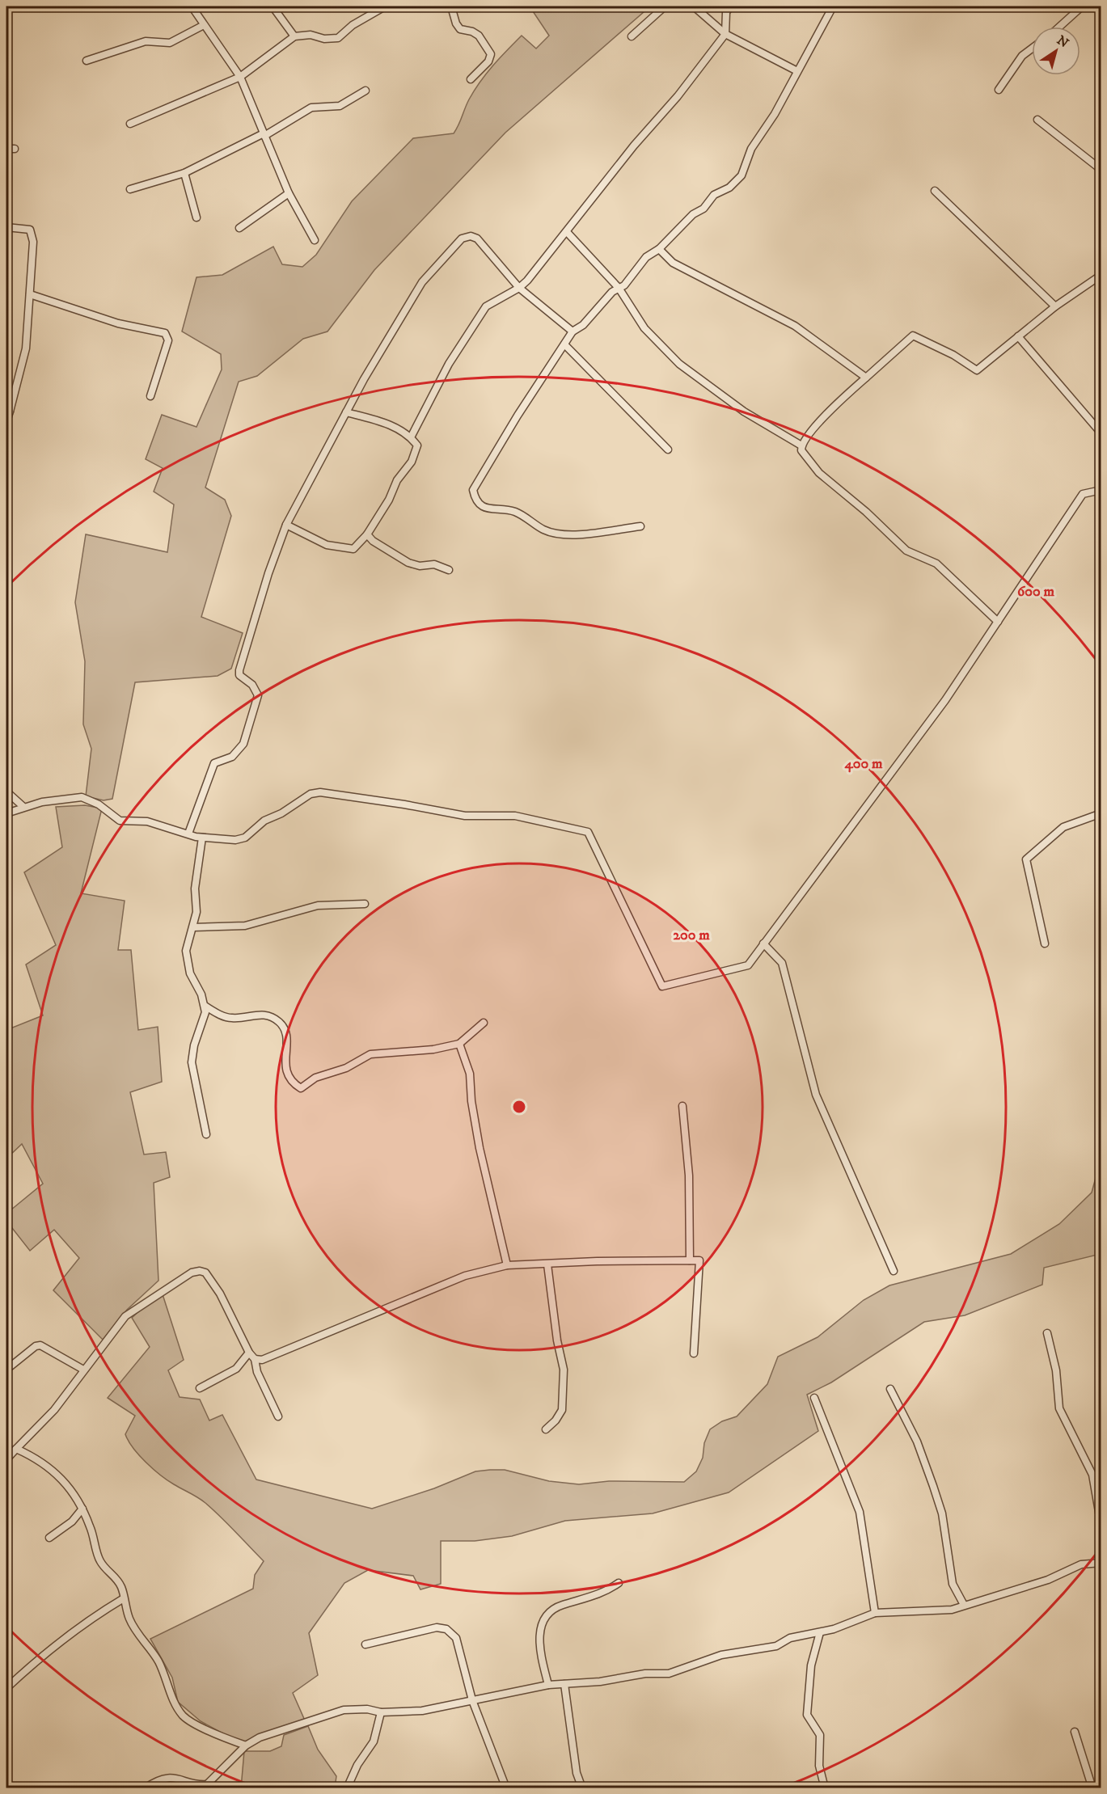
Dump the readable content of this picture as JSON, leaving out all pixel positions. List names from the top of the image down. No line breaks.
{"north":"top right","rings":["600 m","400 m","200 m"]}
